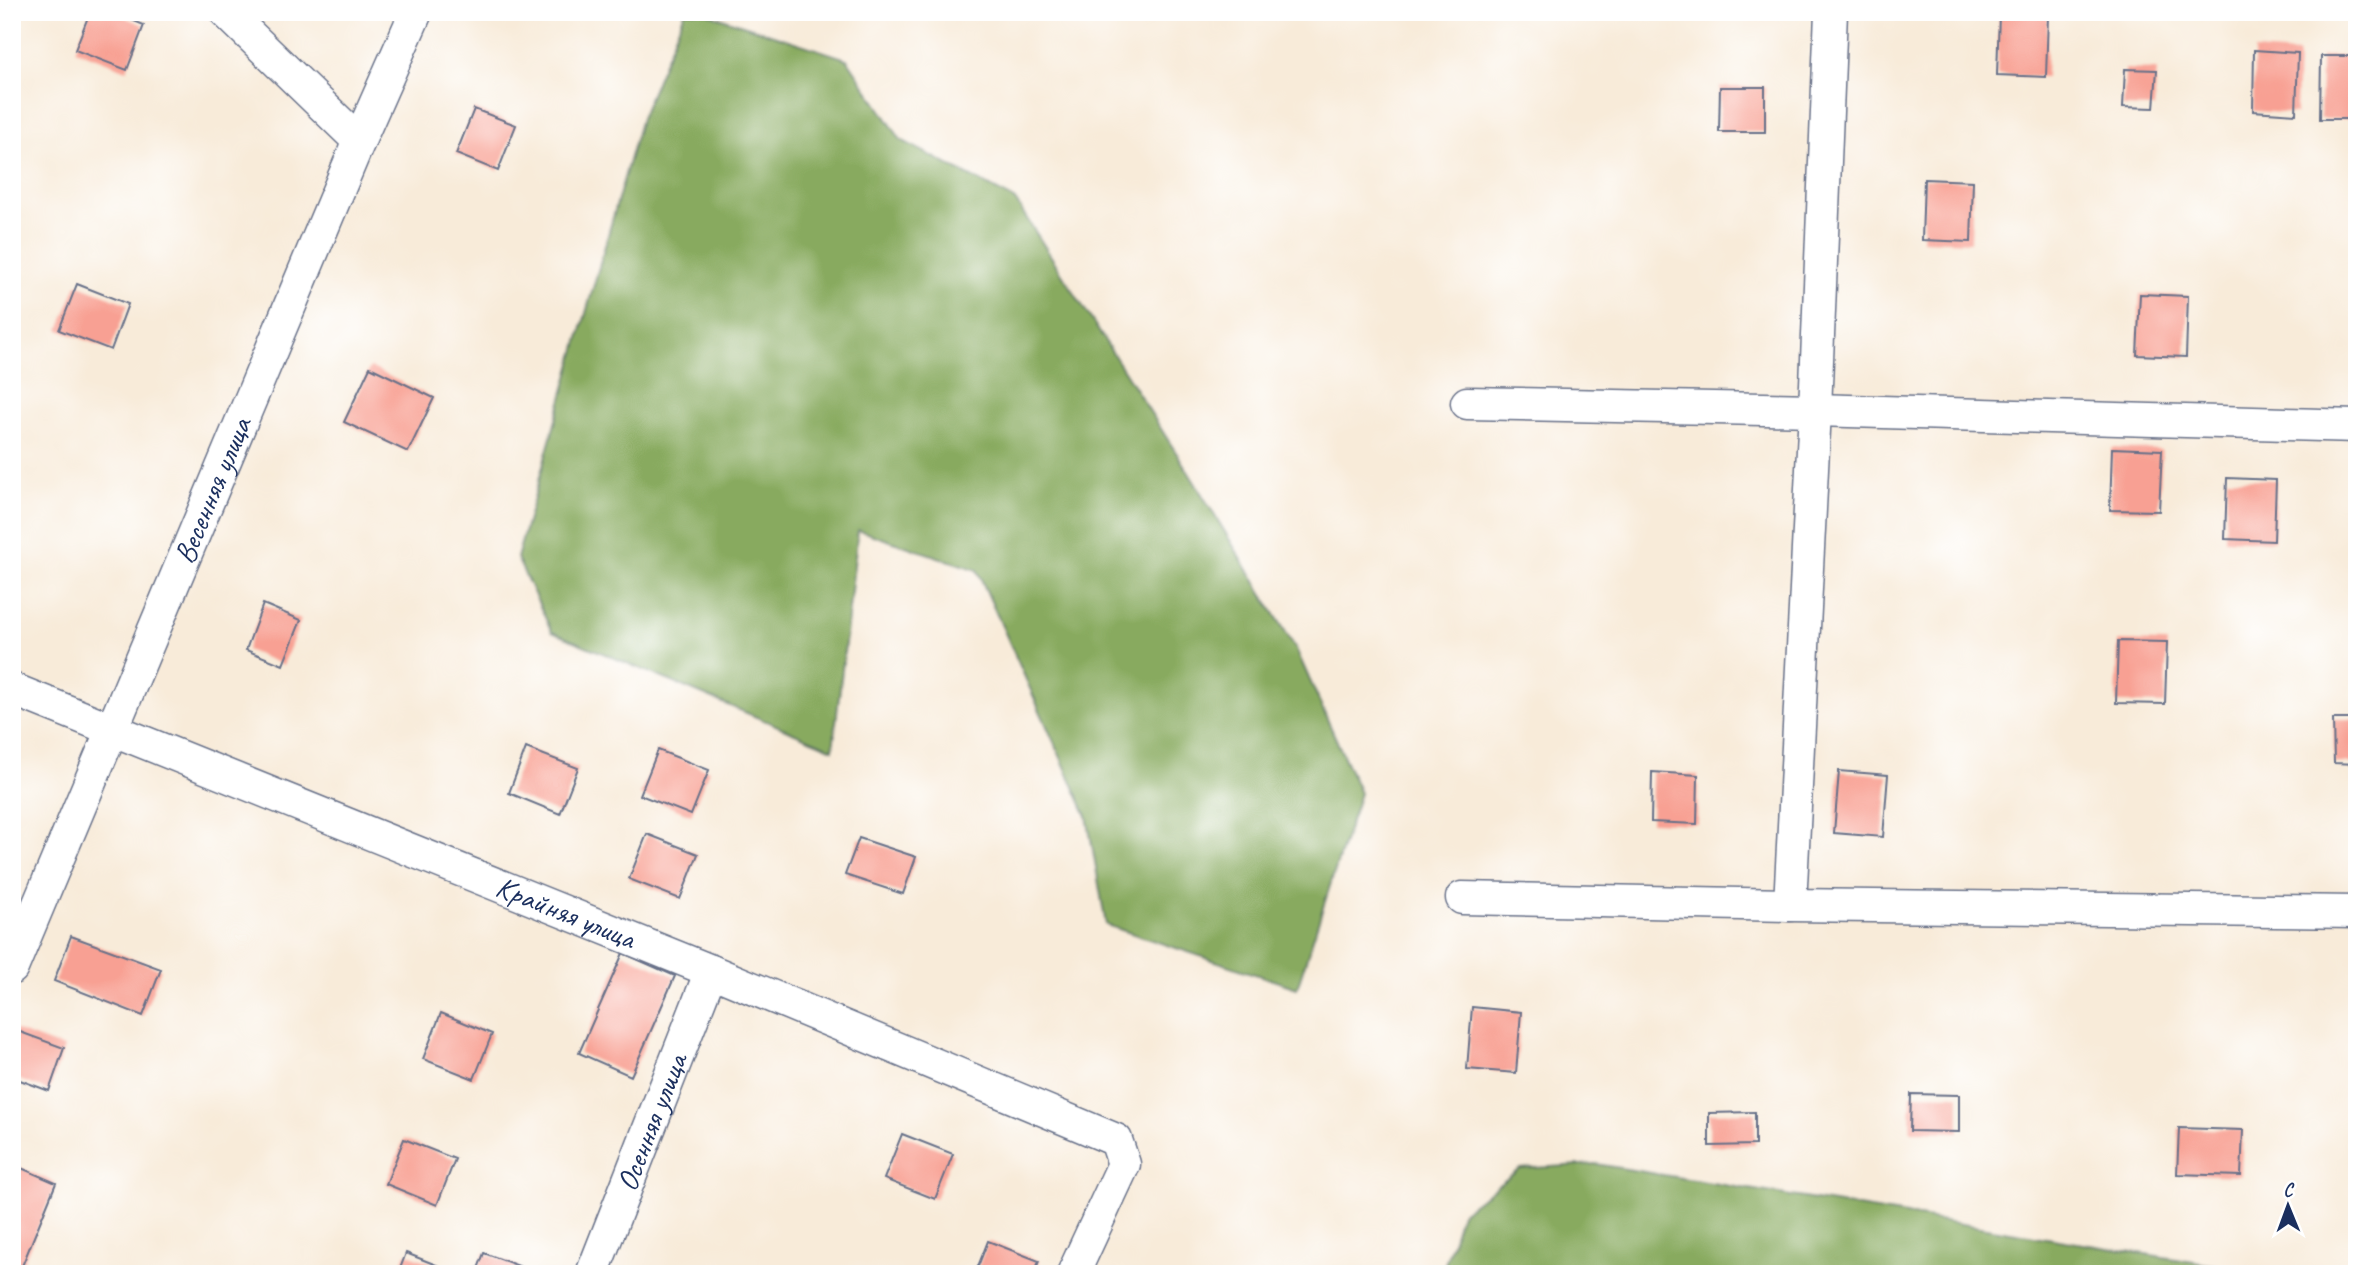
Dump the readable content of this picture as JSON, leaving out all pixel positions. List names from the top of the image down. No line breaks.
{"streets":{"street":["Весенняя улица","Крайняя улица","Осенняя улица"]},"crossings":[["Весенняя улица","Крайняя улица"],["Крайняя улица","Осенняя улица"]],"north":"top"}
